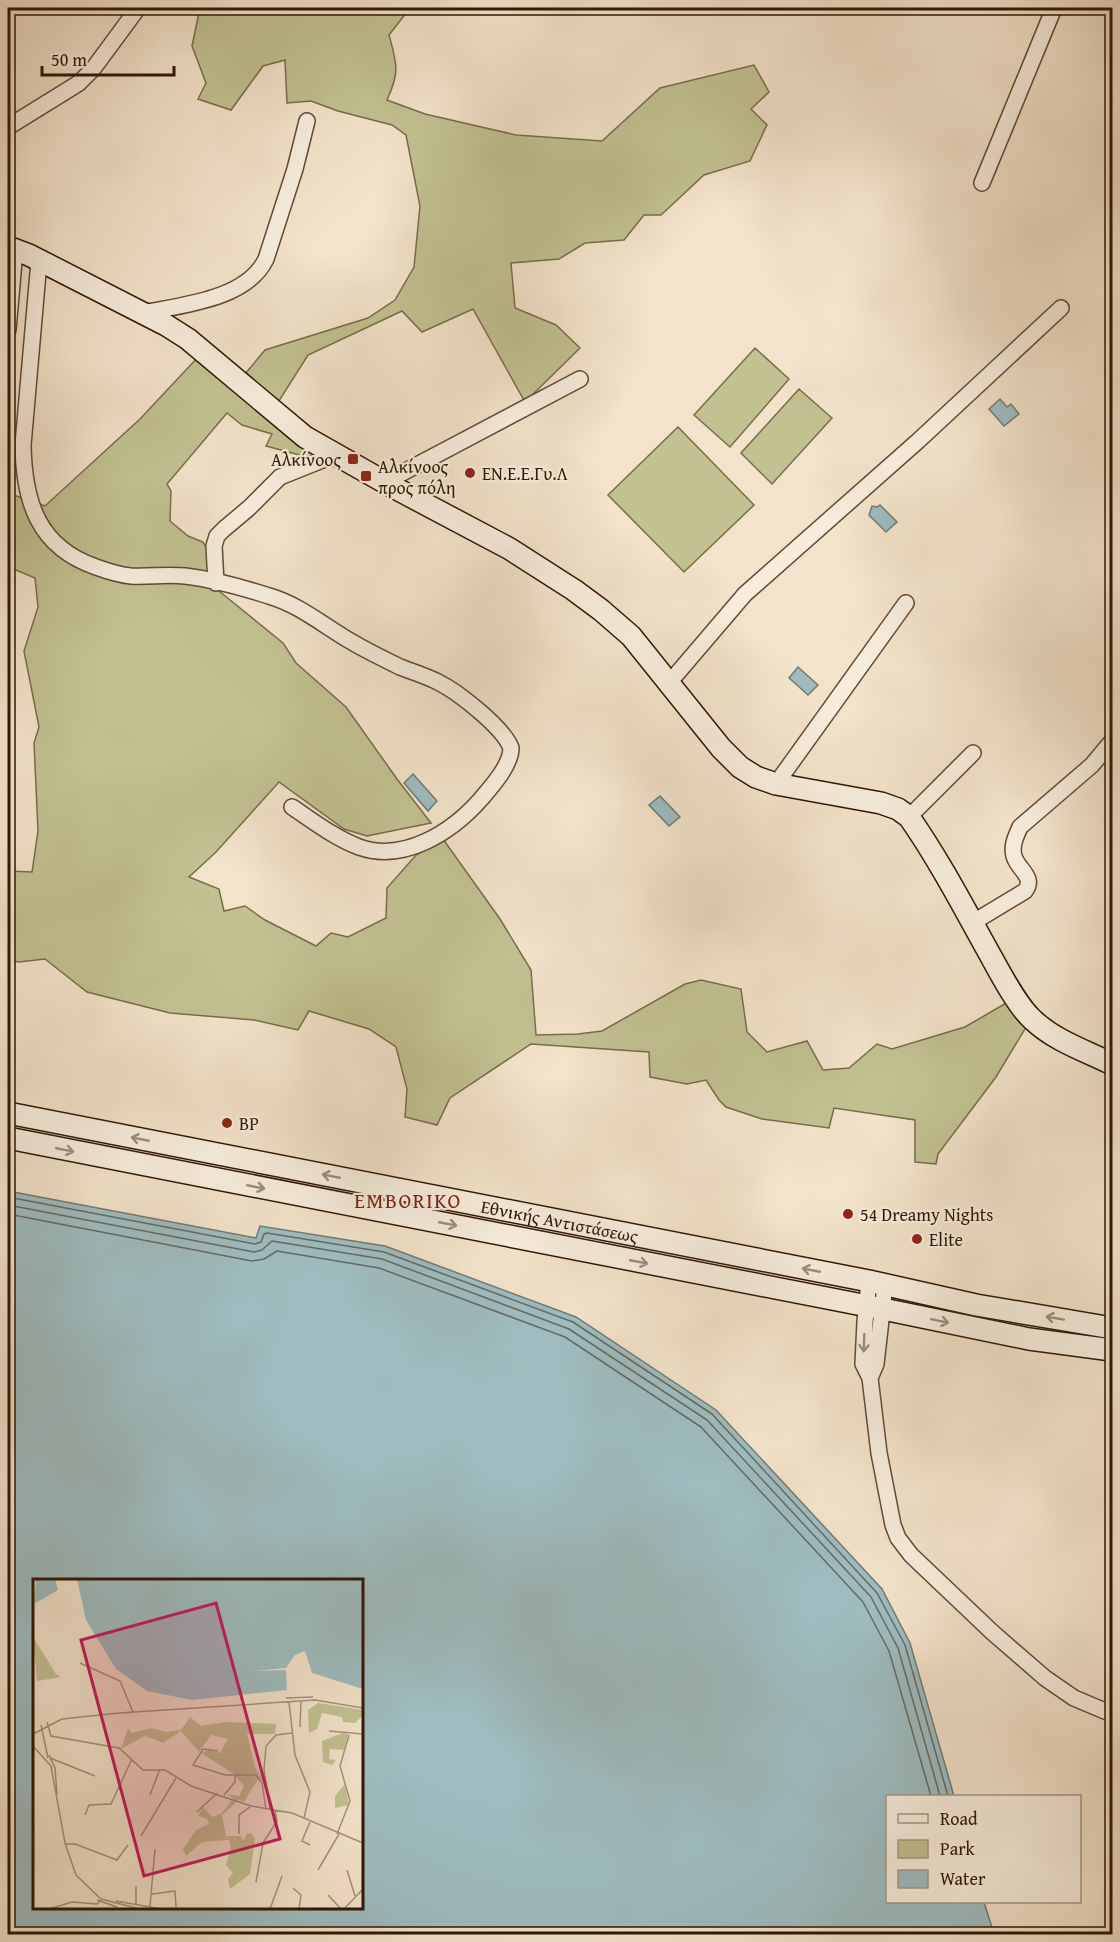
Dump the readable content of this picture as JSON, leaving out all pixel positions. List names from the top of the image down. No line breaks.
{"streets":{"main road":["Εθνικής Αντιστάσεως"]},"districts":["EMBORIKO"],"places":{"transit":["Αλκίνοος","Αλκίνοος προς πόλη"],"other":["ΕΝ.Ε.Ε.Γυ.Λ","BP","54 Dreamy Nights","Elite"]},"legend":["Road","Park","Water"],"scale_bar":"50 m"}
